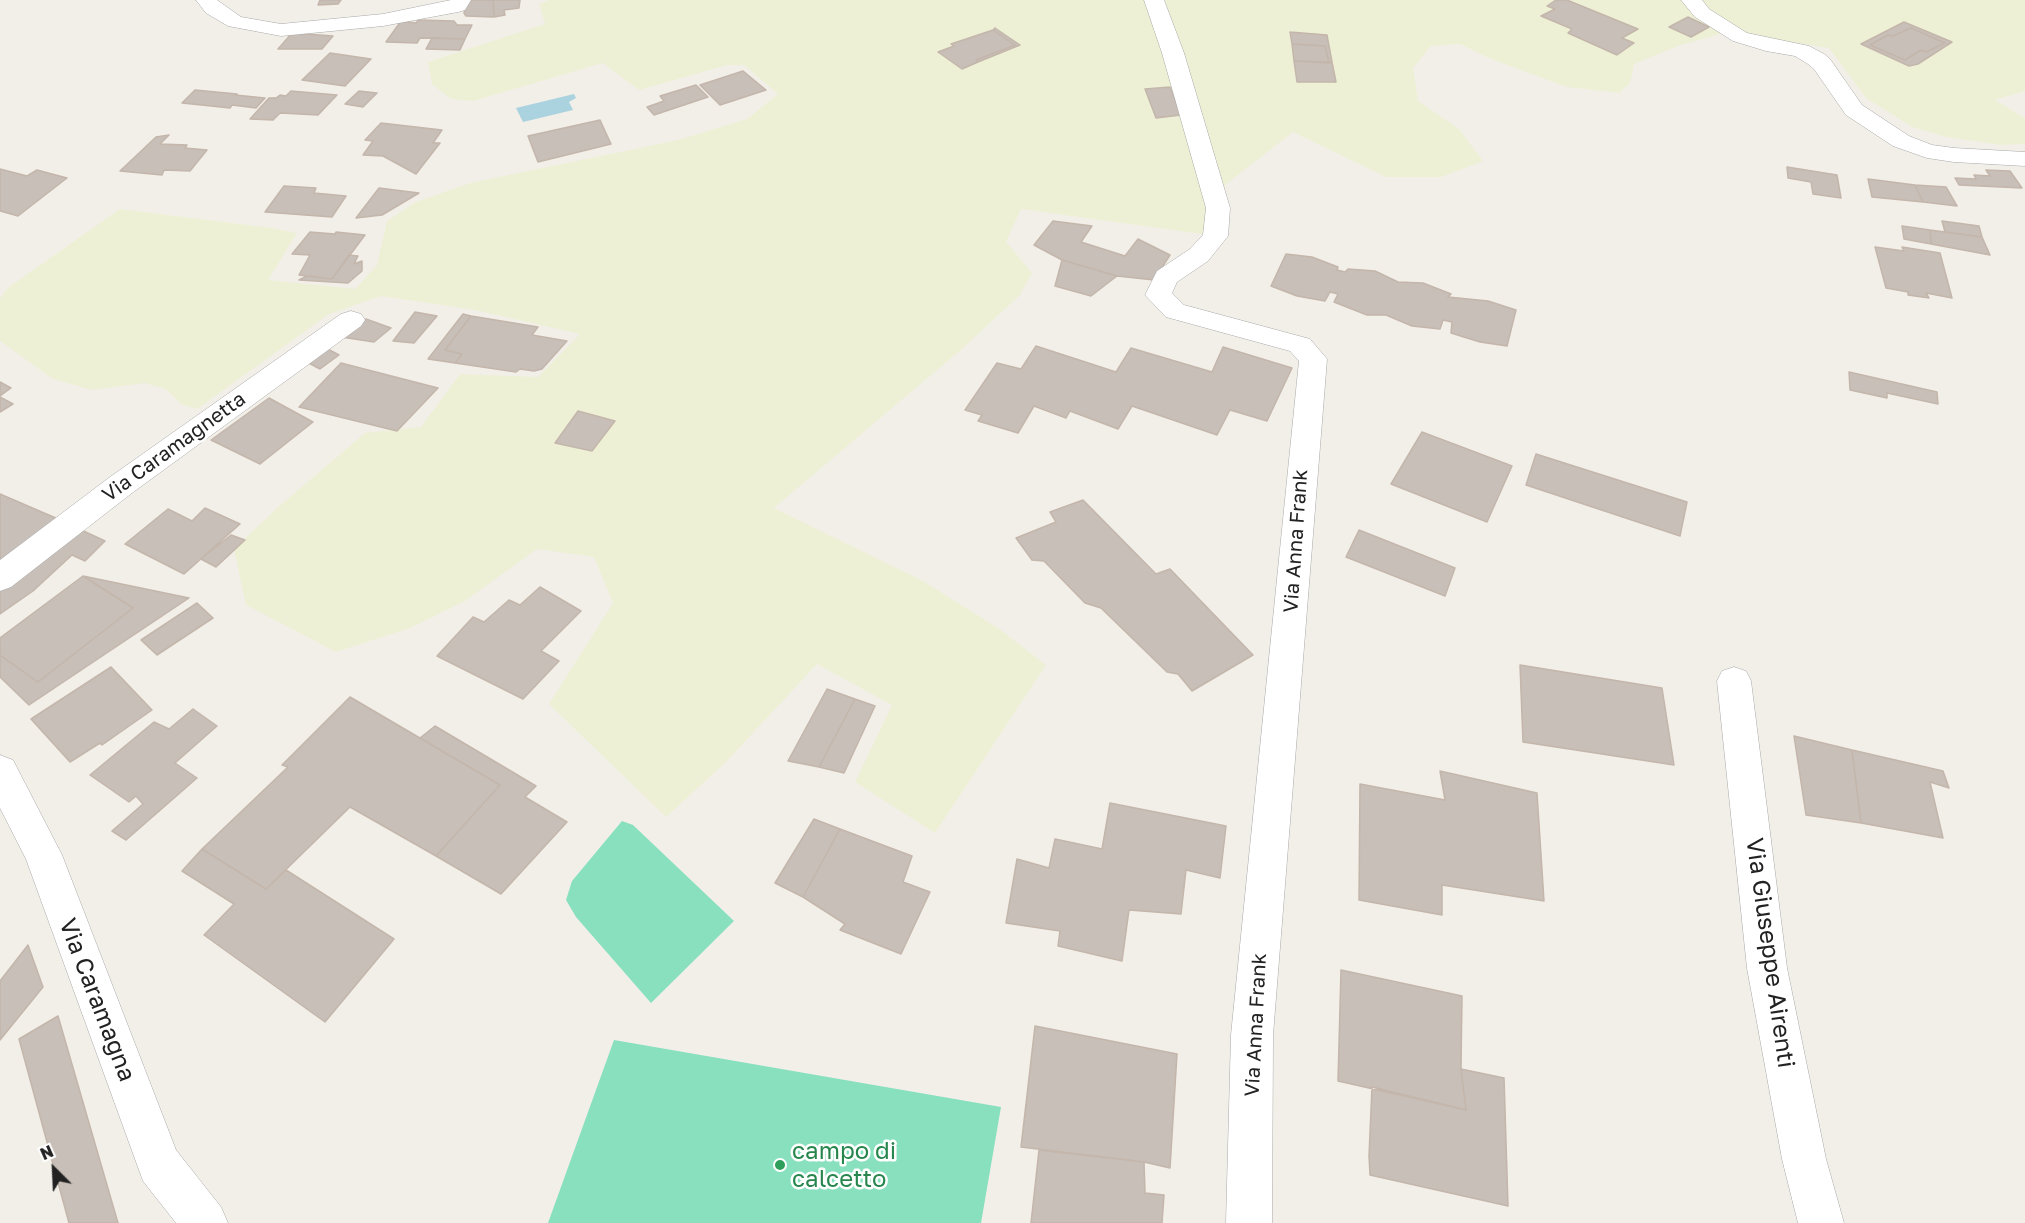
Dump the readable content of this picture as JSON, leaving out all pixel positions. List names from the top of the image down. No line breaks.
{"streets":{"street":["Via Caramagnetta","Via Anna Frank","Via Giuseppe Airenti","Via Caramagna"]},"places":["campo di calcetto"],"north":"top left"}
